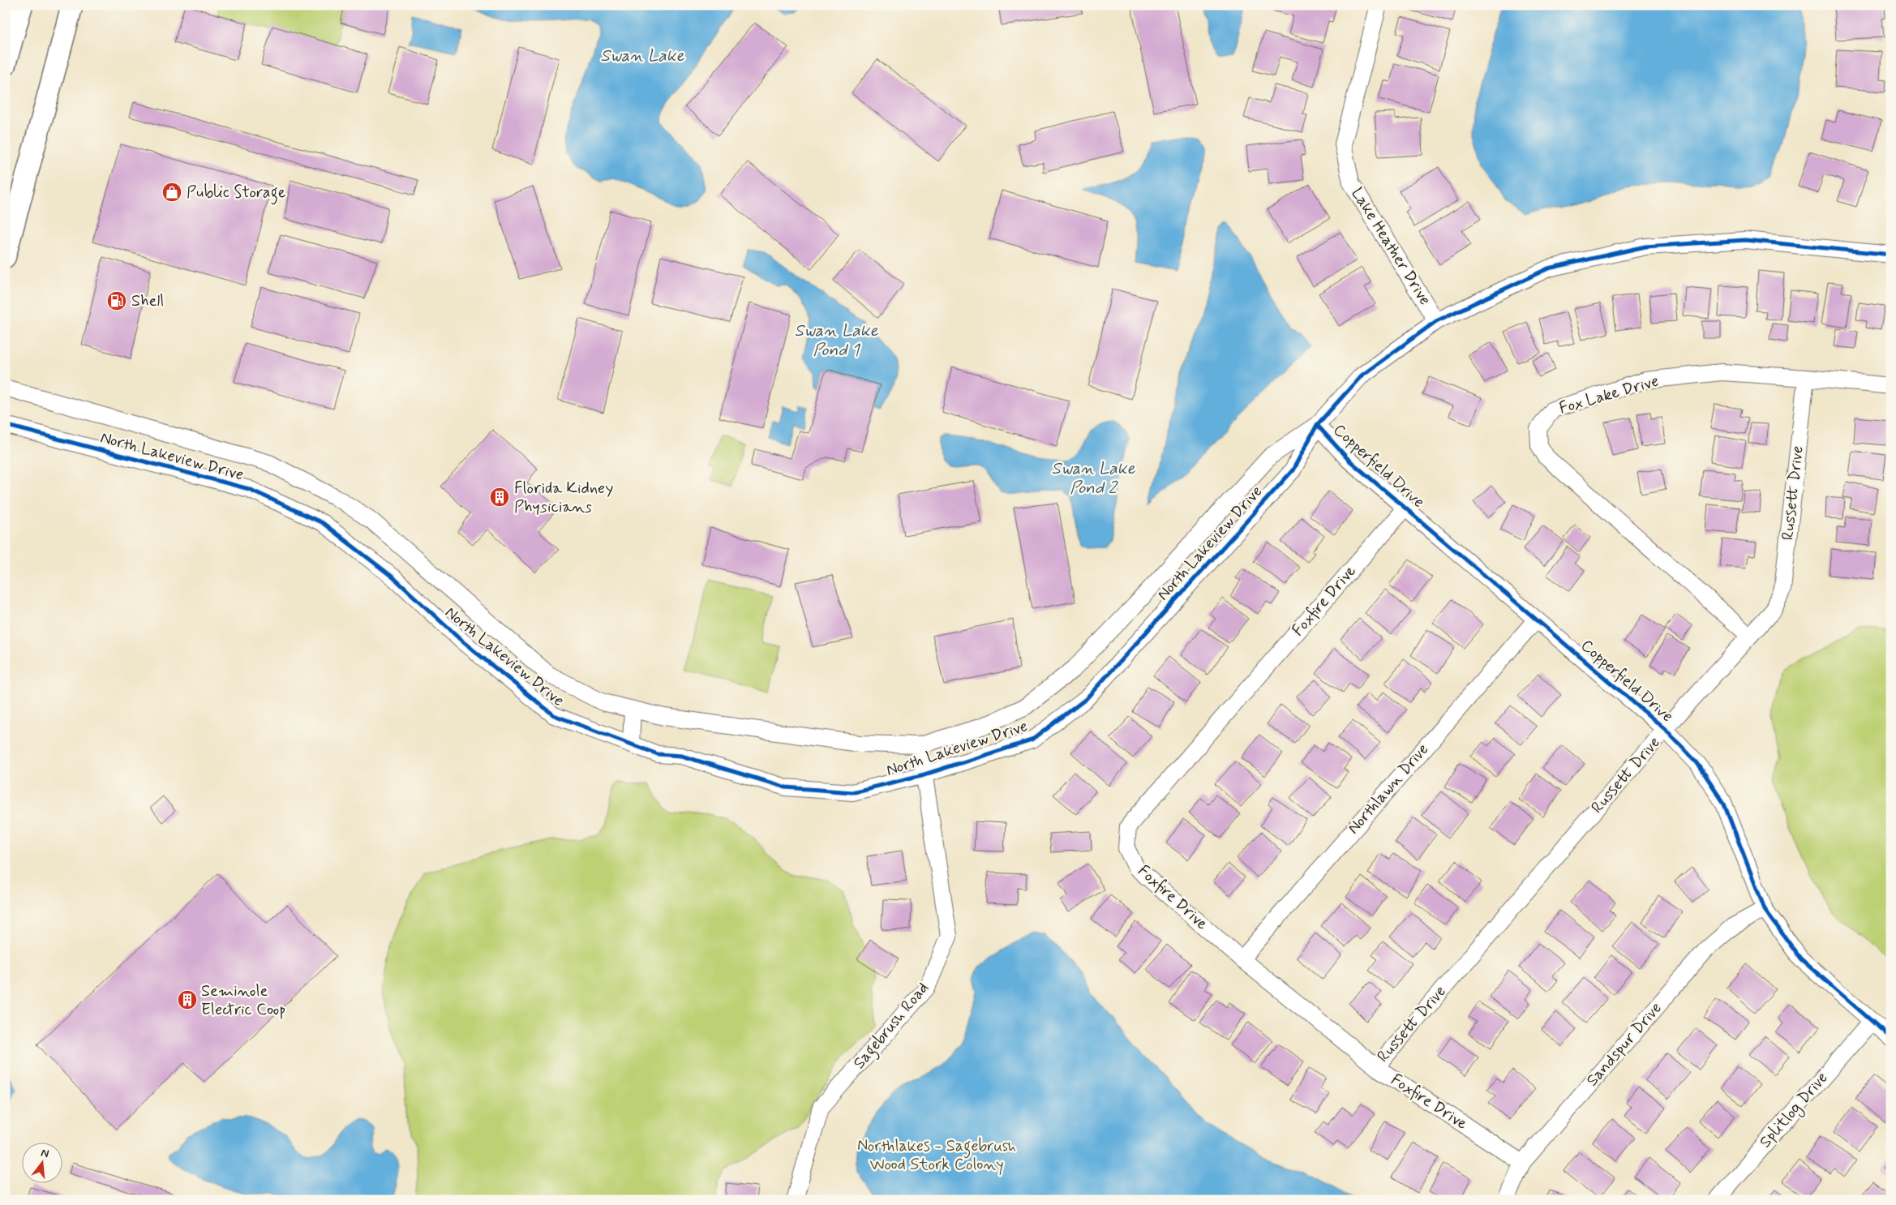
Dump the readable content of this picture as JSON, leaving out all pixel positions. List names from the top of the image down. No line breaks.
{"streets":{"street":["Lake Heather Drive","Fox Lake Drive","North Lakeview Drive","Copperfield Drive","Russett Drive","Foxfire Drive","Northlawn Drive","Sagebrush Road","Sandspur Drive","Splitlog Drive"]},"crossings":[["Lake Heather Drive","North Lakeview Drive"],["Fox Lake Drive","Russett Drive"],["North Lakeview Drive","Copperfield Drive"],["North Lakeview Drive","Sagebrush Road"],["Copperfield Drive","Russett Drive"],["Copperfield Drive","Foxfire Drive"],["Copperfield Drive","Northlawn Drive"],["Copperfield Drive","Sandspur Drive"],["Copperfield Drive","Splitlog Drive"],["Russett Drive","Foxfire Drive"],["Foxfire Drive","Northlawn Drive"],["Foxfire Drive","Sandspur Drive"]],"water":["Swan Lake","Swan Lake Pond 1","Swan Lake Pond 2"],"parks":["Northlakes - Sagebrush Wood Stork Colony"],"places":{"shop":["Public Storage"],"fuel station":["Shell"],"building":["Florida Kidney Physicians","Seminole Electric Coop"]},"north":"top"}
